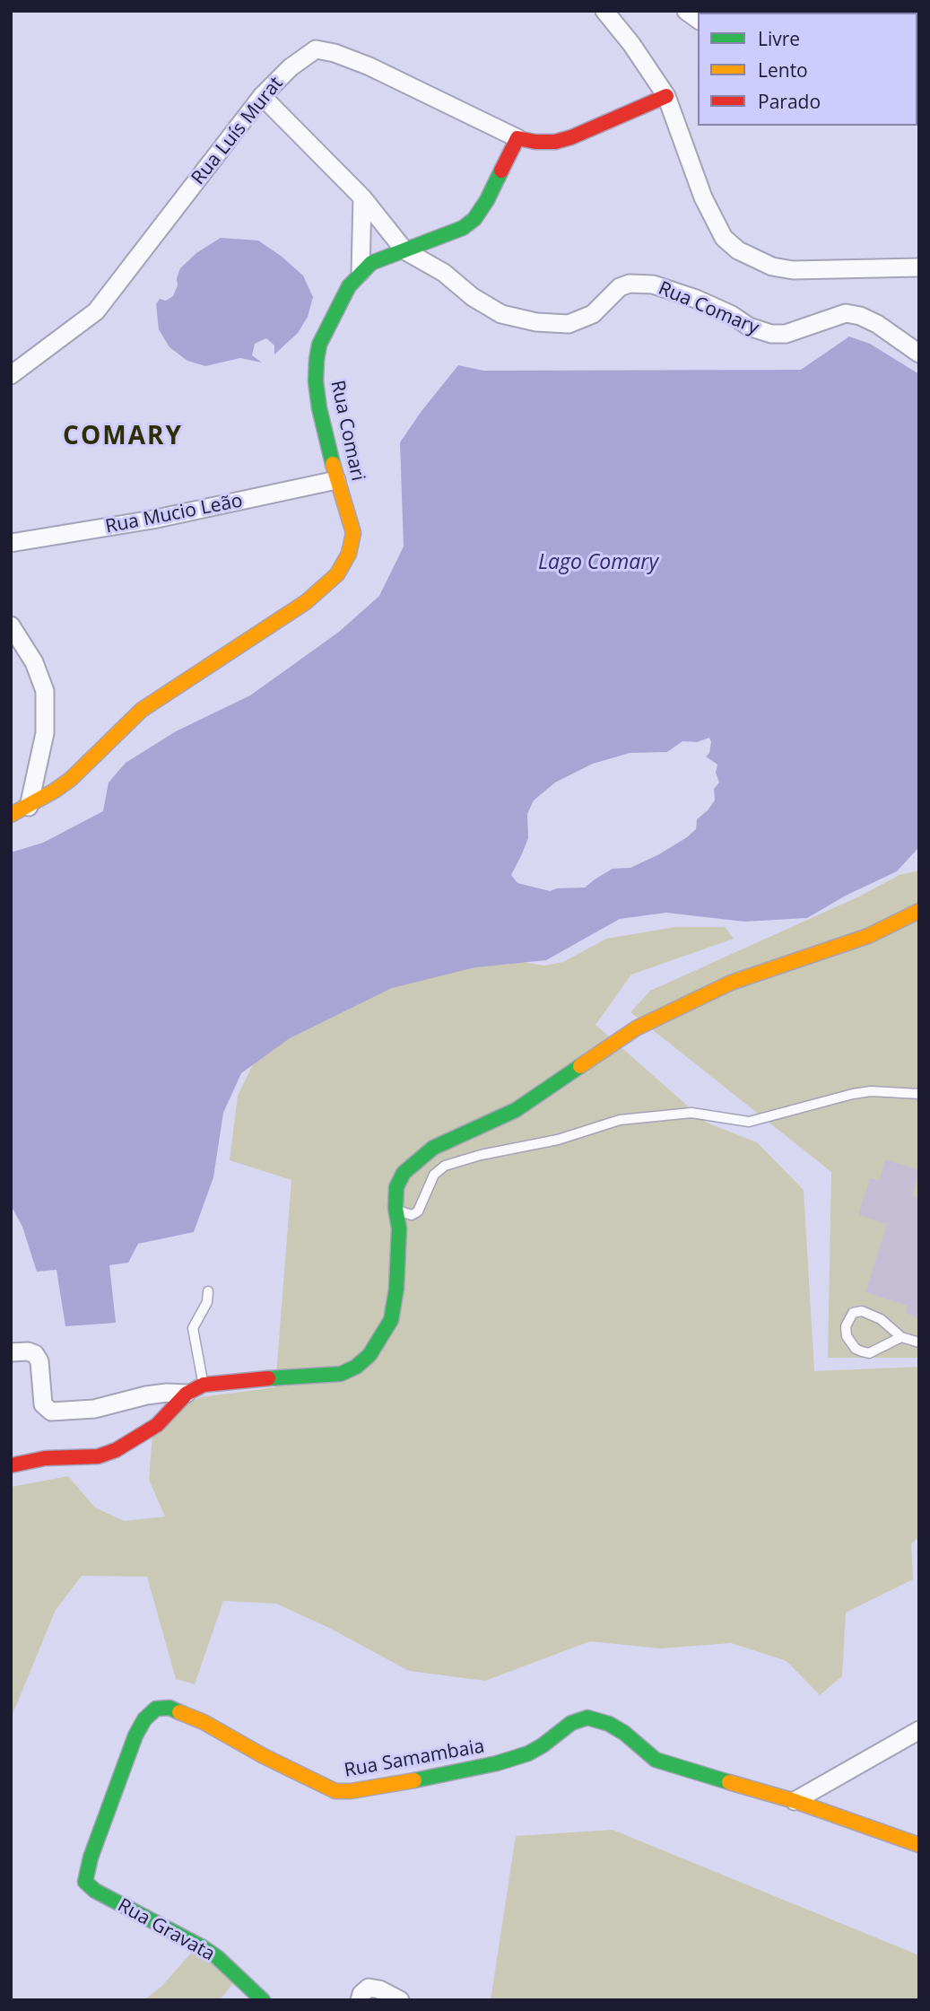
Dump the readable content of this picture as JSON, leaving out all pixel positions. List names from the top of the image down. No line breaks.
{"streets":{"street":["Rua Luís Murat","Rua Comary","Rua Comari","Rua Mucio Leão","Rua Samambaia","Rua Gravata"]},"crossings":[["Rua Luís Murat","Rua Comari"],["Rua Comary","Rua Comari"],["Rua Comari","Rua Mucio Leão"],["Rua Samambaia","Rua Gravata"]],"districts":["COMARY"],"water":["Lago Comary"],"legend":["Livre","Lento","Parado"]}
